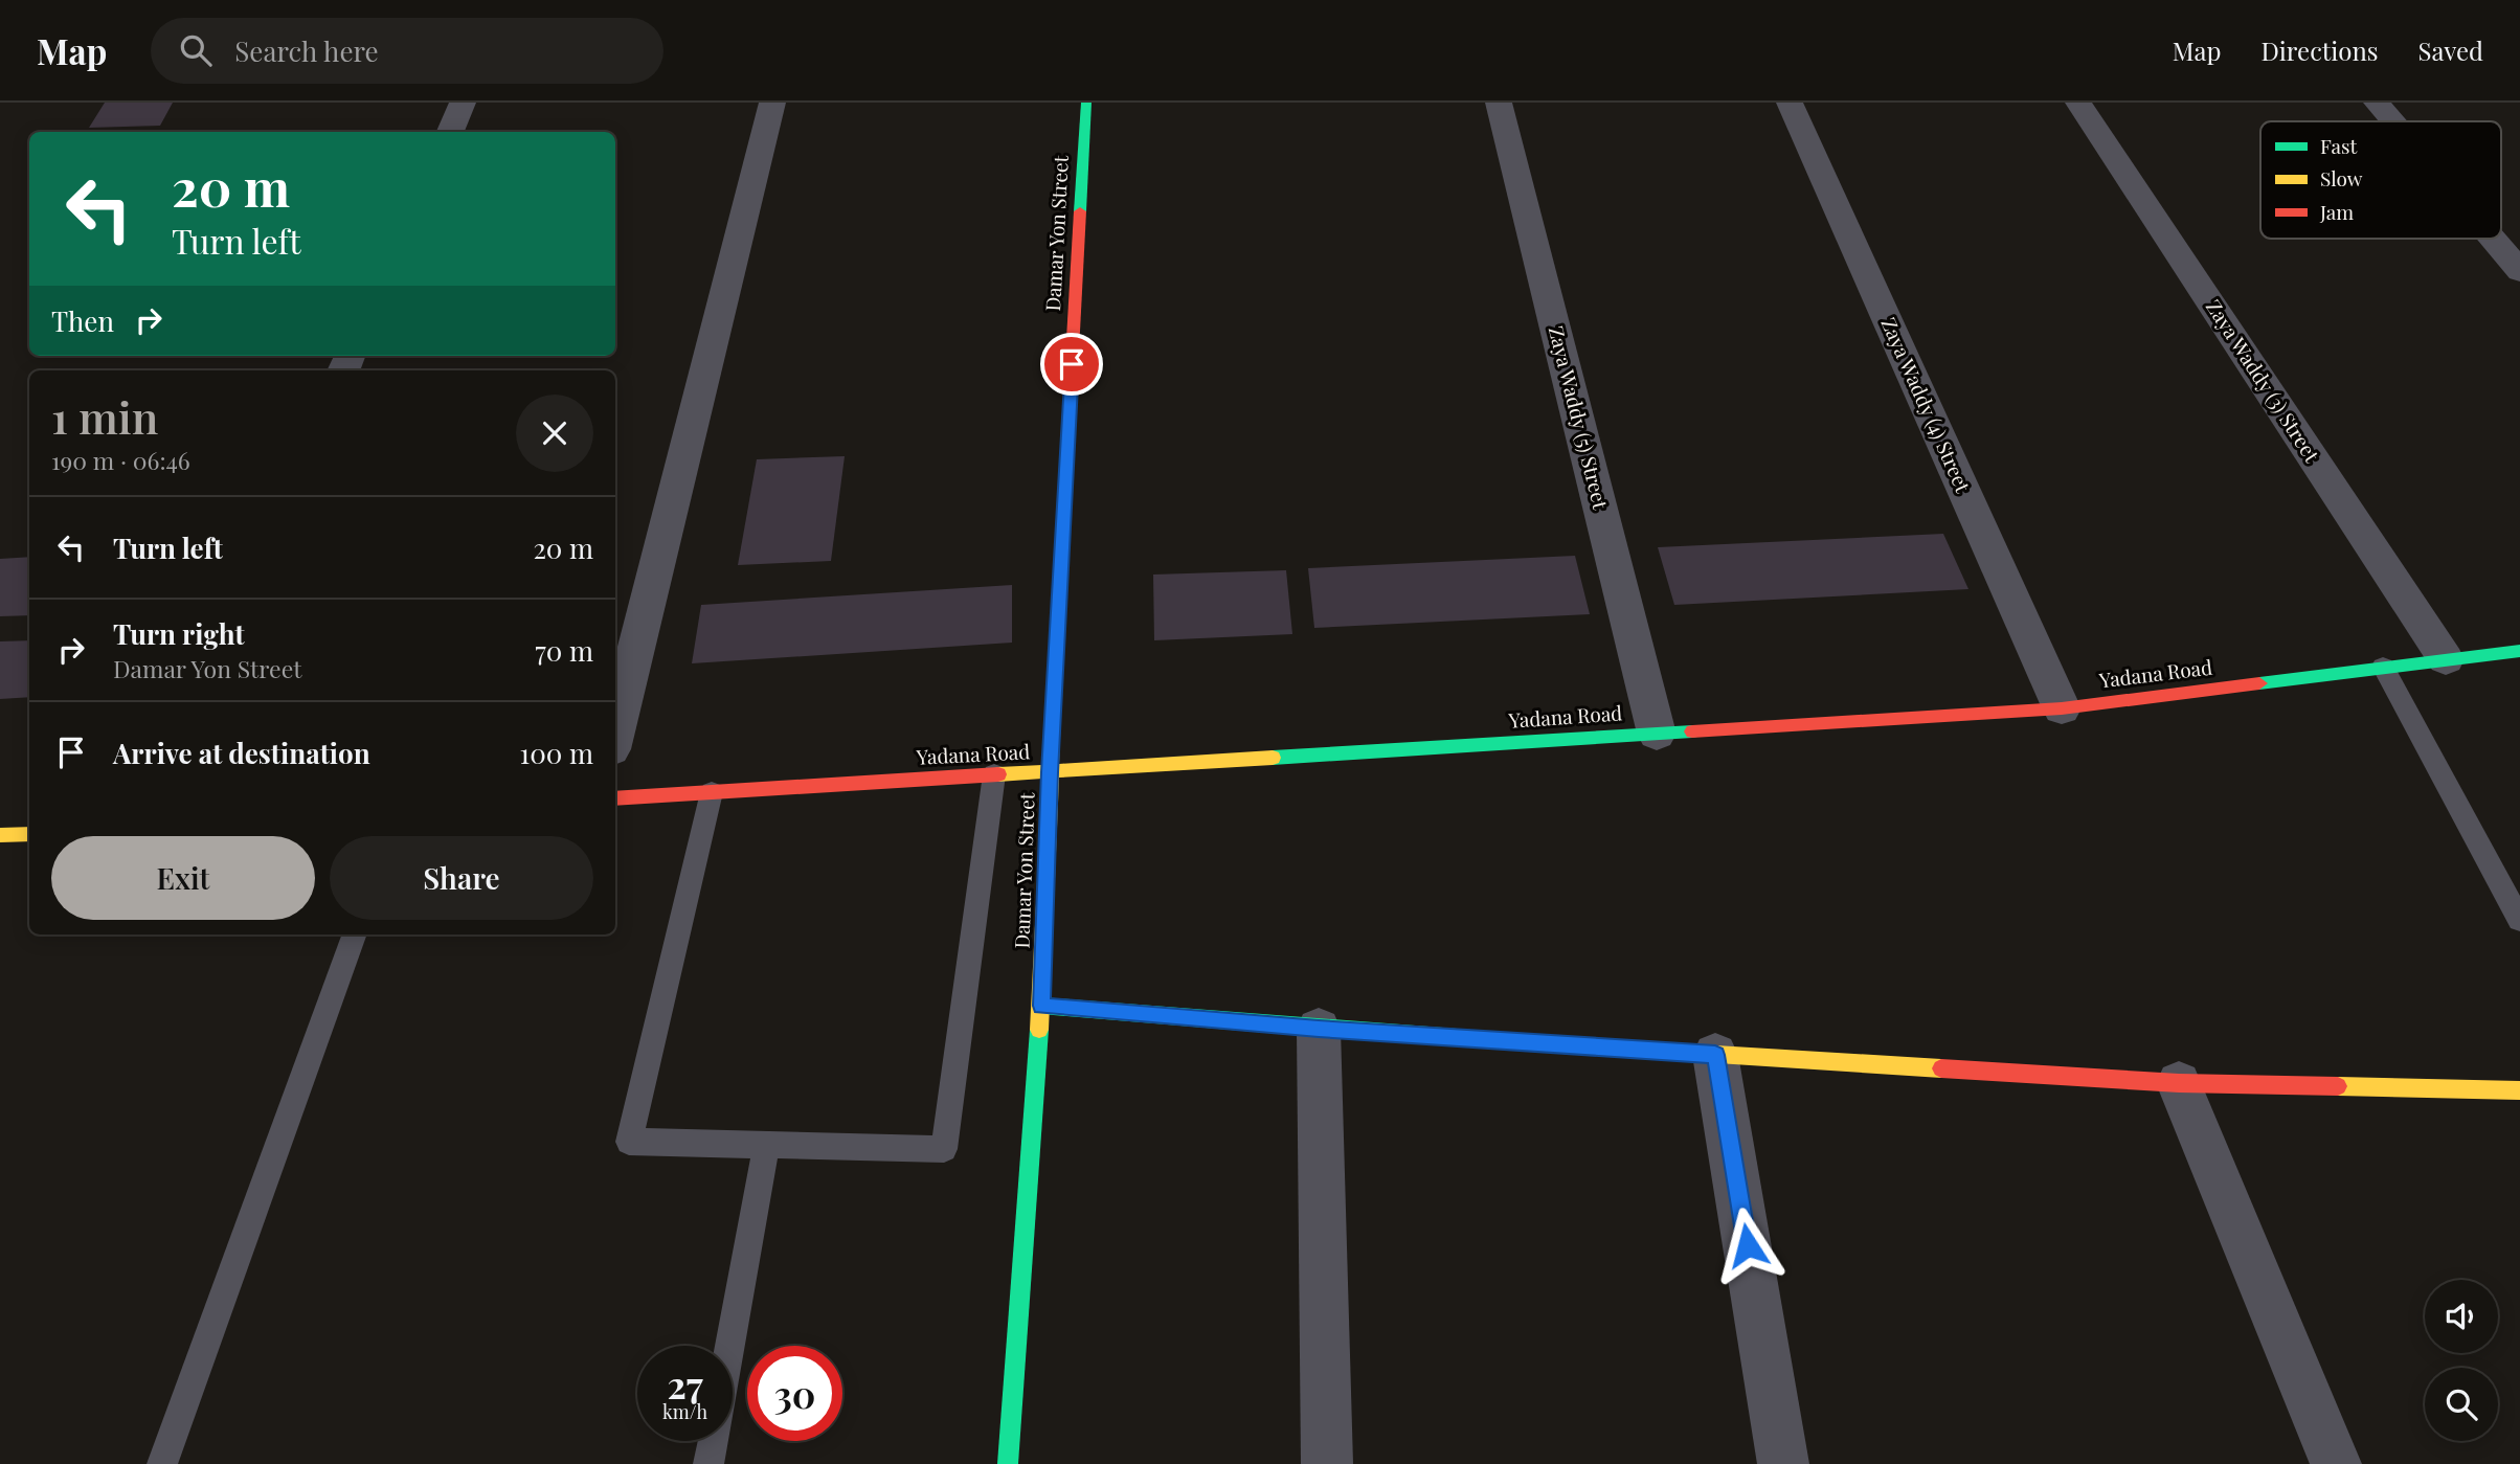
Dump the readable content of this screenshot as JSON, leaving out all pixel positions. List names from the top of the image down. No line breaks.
{"streets":{"street":["Damar Yon Street","Zaya Waddy (3) Street","Zaya Waddy (4) Street","Zaya Waddy (5) Street","Yadana Road"]},"crossings":[["Damar Yon Street","Yadana Road"],["Zaya Waddy (3) Street","Yadana Road"],["Zaya Waddy (4) Street","Yadana Road"],["Zaya Waddy (5) Street","Yadana Road"]],"legend":["Fast","Slow","Jam"],"page":{"header":"Map","search":"Search here","nav":["Map","Directions","Saved"],"turn":["20 m","Turn left"],"then":"Then","heading":["1 min","190 m · 06:46"],"list":[{"name":"Turn left","value":"20 m"},{"name":"Turn right","note":"Damar Yon Street","value":"70 m"},{"name":"Arrive at destination","value":"100 m"}],"buttons":["Exit","Share"],"speed":"27 km/h","limit":"30"}}
